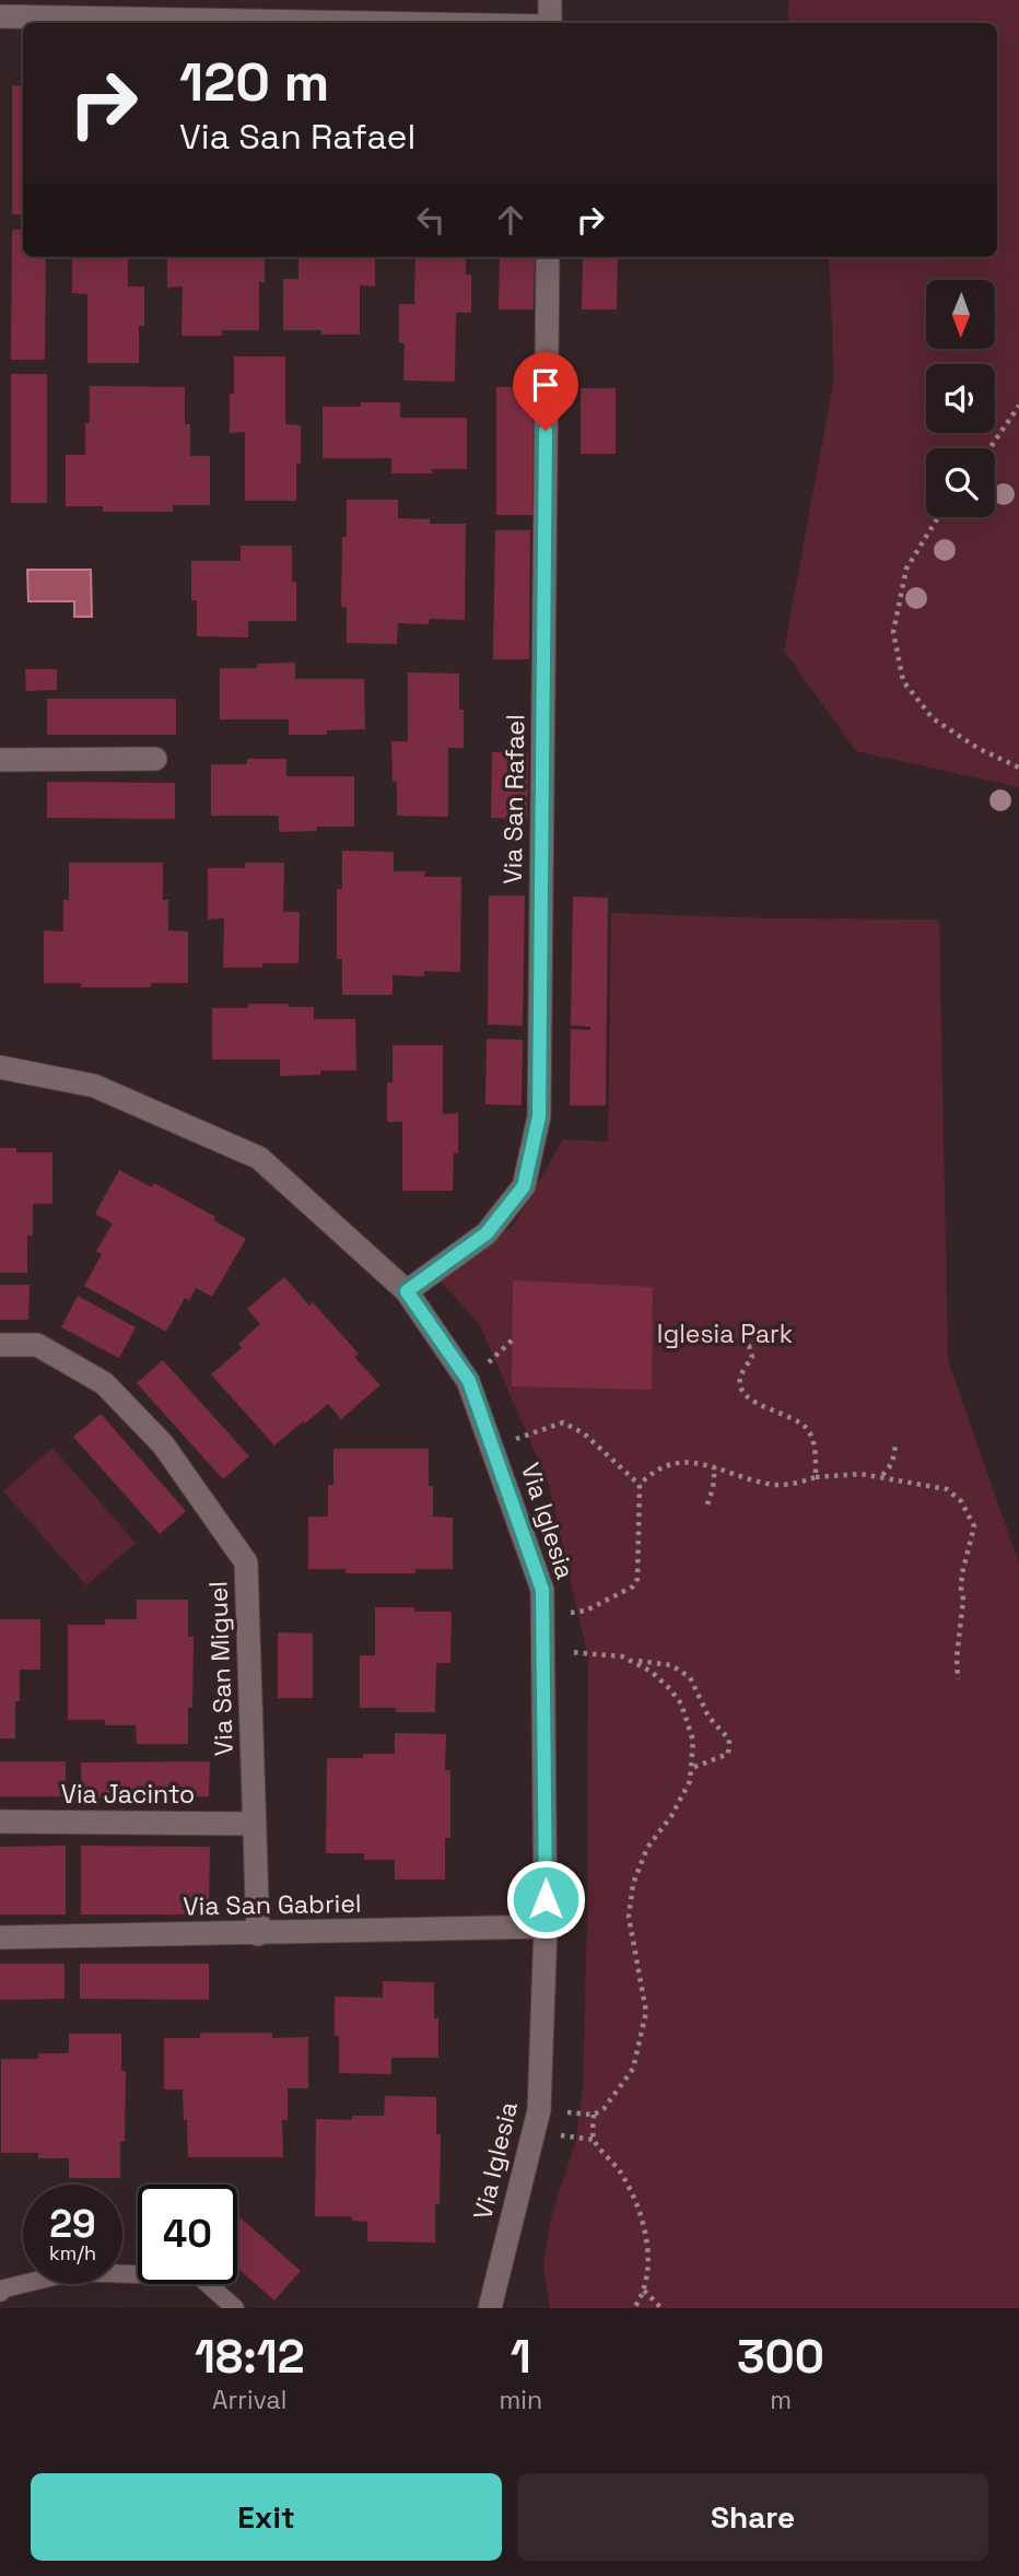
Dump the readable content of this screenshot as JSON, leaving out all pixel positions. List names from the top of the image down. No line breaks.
{"streets":{"street":["Via San Rafael","Via Iglesia","Via San Miguel","Via Jacinto","Via San Gabriel"]},"crossings":[["Via San Rafael","Via Iglesia"],["Via Iglesia","Via San Gabriel"],["Via San Miguel","Via Jacinto"],["Via San Miguel","Via San Gabriel"]],"parks":["Iglesia Park"],"north":"bottom","page":{"turn":["120 m","Via San Rafael"],"speed":"29 km/h","limit":"40","eta":["18:12","Arrival","1","min","300","m"],"buttons":["Exit","Share"]}}
